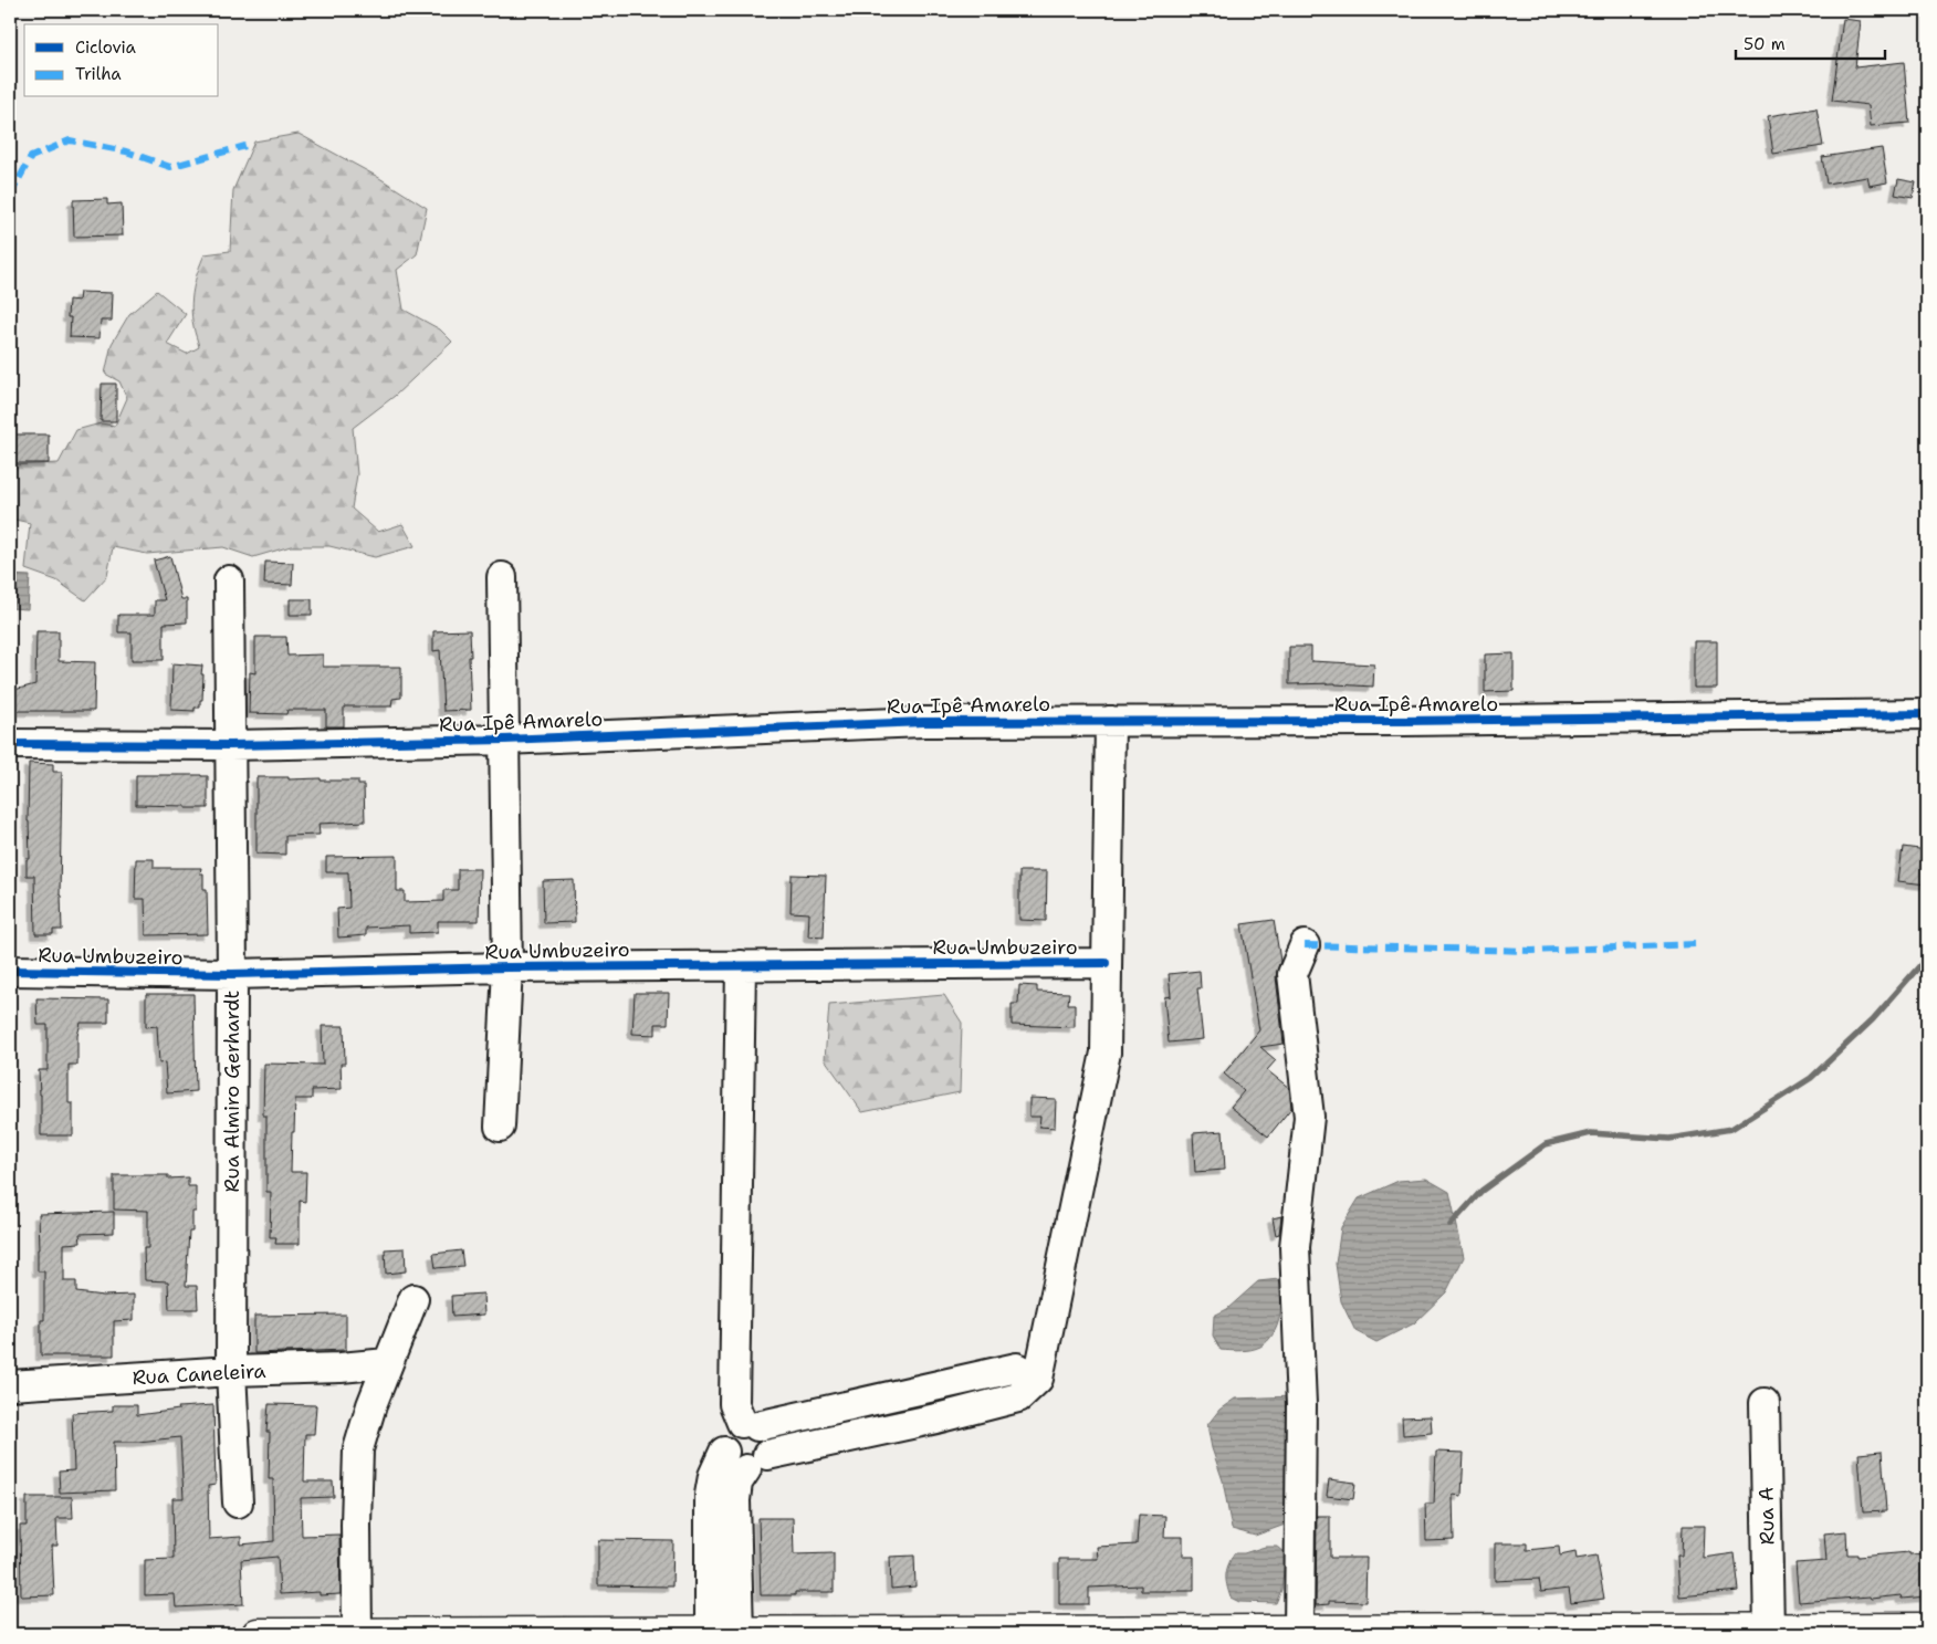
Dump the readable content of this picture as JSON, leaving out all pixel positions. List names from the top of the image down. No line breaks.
{"streets":{"street":["Rua Ipê Amarelo","Rua Umbuzeiro","Rua Almiro Gerhardt","Rua Caneleira","Rua A"]},"crossings":[["Rua Ipê Amarelo","Rua Almiro Gerhardt"],["Rua Umbuzeiro","Rua Almiro Gerhardt"],["Rua Almiro Gerhardt","Rua Caneleira"]],"legend":["Ciclovia","Trilha"],"scale_bar":"50 m"}
